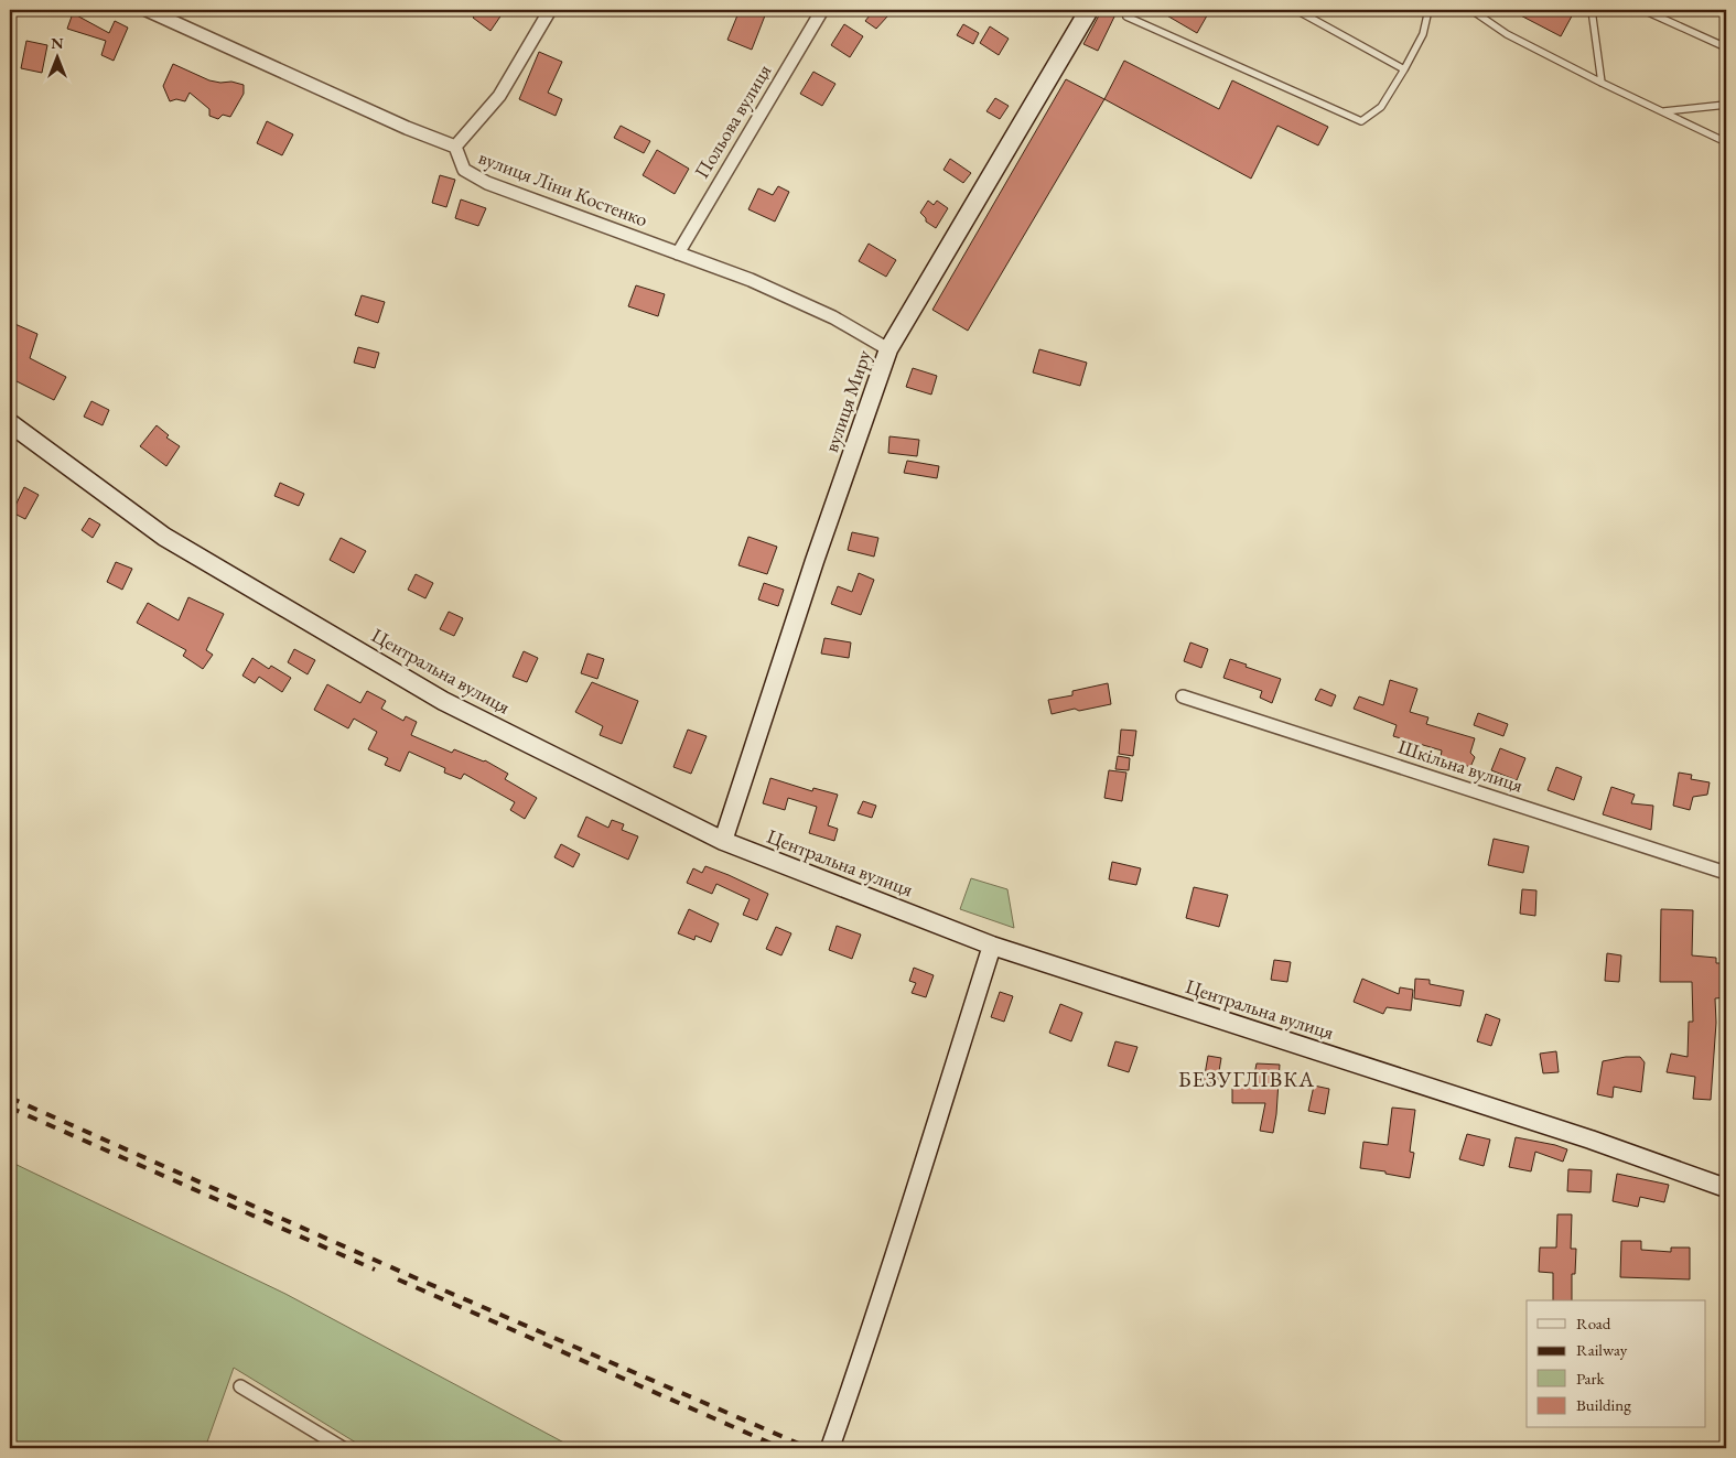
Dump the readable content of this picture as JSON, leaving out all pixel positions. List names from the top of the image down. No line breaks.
{"streets":{"street":["Польова вулиця","вулиця Ліни Костенко","вулиця Миру","Центральна вулиця","Шкільна вулиця"]},"crossings":[["Польова вулиця","вулиця Ліни Костенко"],["вулиця Ліни Костенко","вулиця Миру"],["вулиця Миру","Центральна вулиця"]],"districts":["БЕЗУГЛІВКА"],"legend":["Road","Railway","Park","Building"],"north":"top"}
